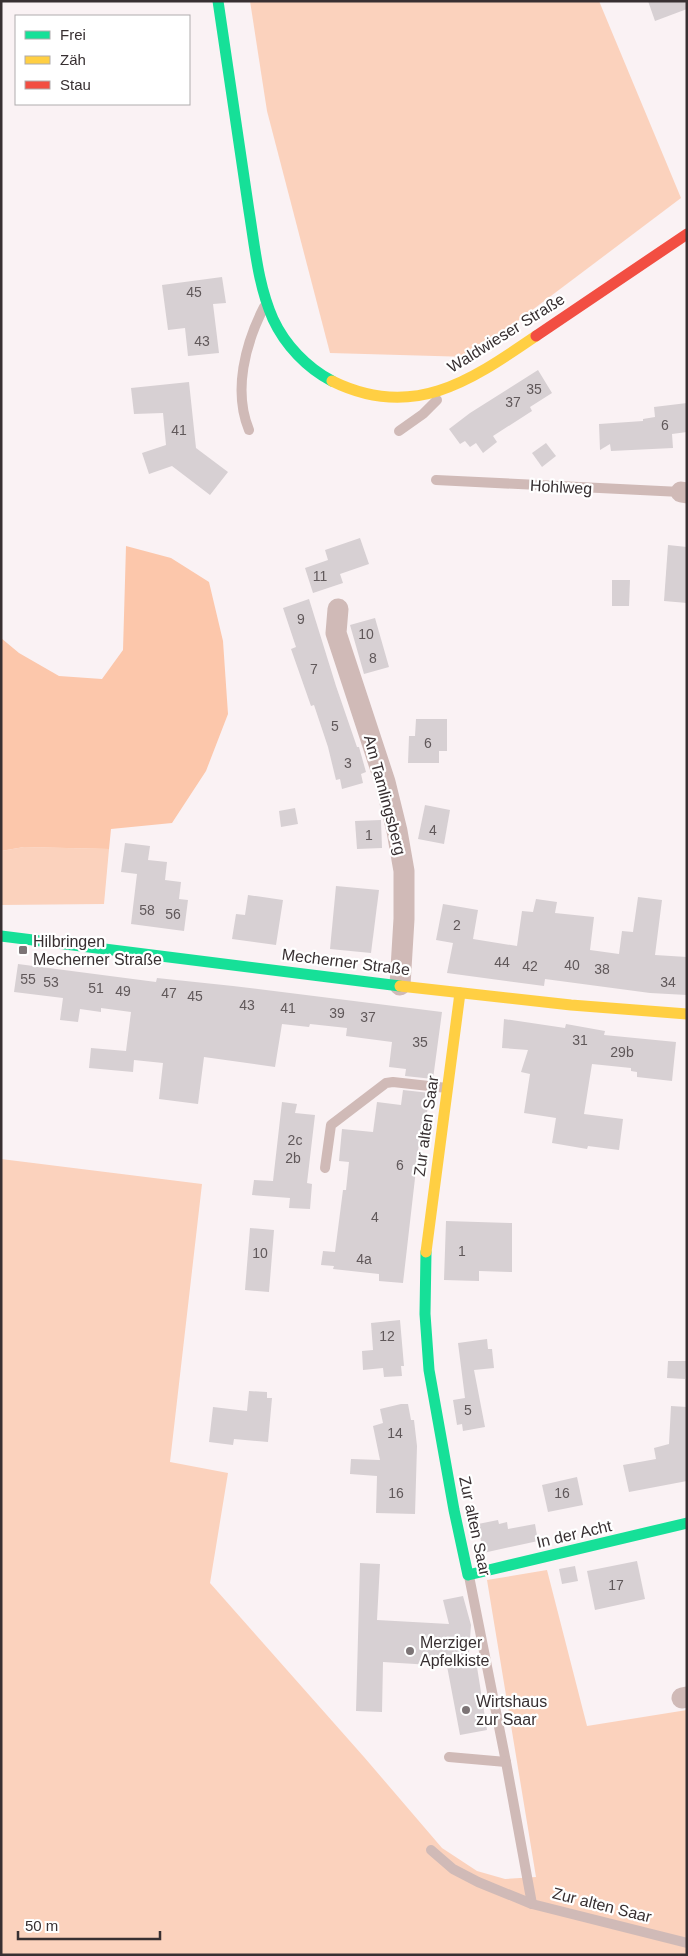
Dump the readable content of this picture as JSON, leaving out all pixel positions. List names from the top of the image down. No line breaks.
{"streets":{"main road":["Waldwieser Straße","Mecherner Straße","Zur alten Saar","In der Acht"],"street":["Am Tamlingsberg"],"lane":["Hohlweg"]},"crossings":[["Am Tamlingsberg","Mecherner Straße"],["Mecherner Straße","Zur alten Saar"],["Zur alten Saar","In der Acht"]],"places":{"transit":["Hilbringen Mecherner Straße"],"other":["Merziger Apfelkiste","Wirtshaus zur Saar"]},"house_numbers":["45","43","35","37","6","41","11","9","10","8","7","5","6","3","4","1","58","56","2","44","40","42","38","55","53","34","51","49","47","45","43","41","39","37","31","35","29b","2c","2b","6","4","1","10","4a","12","5","14","16","16","17"],"legend":["Frei","Zäh","Stau"],"scale_bar":"50 m"}
